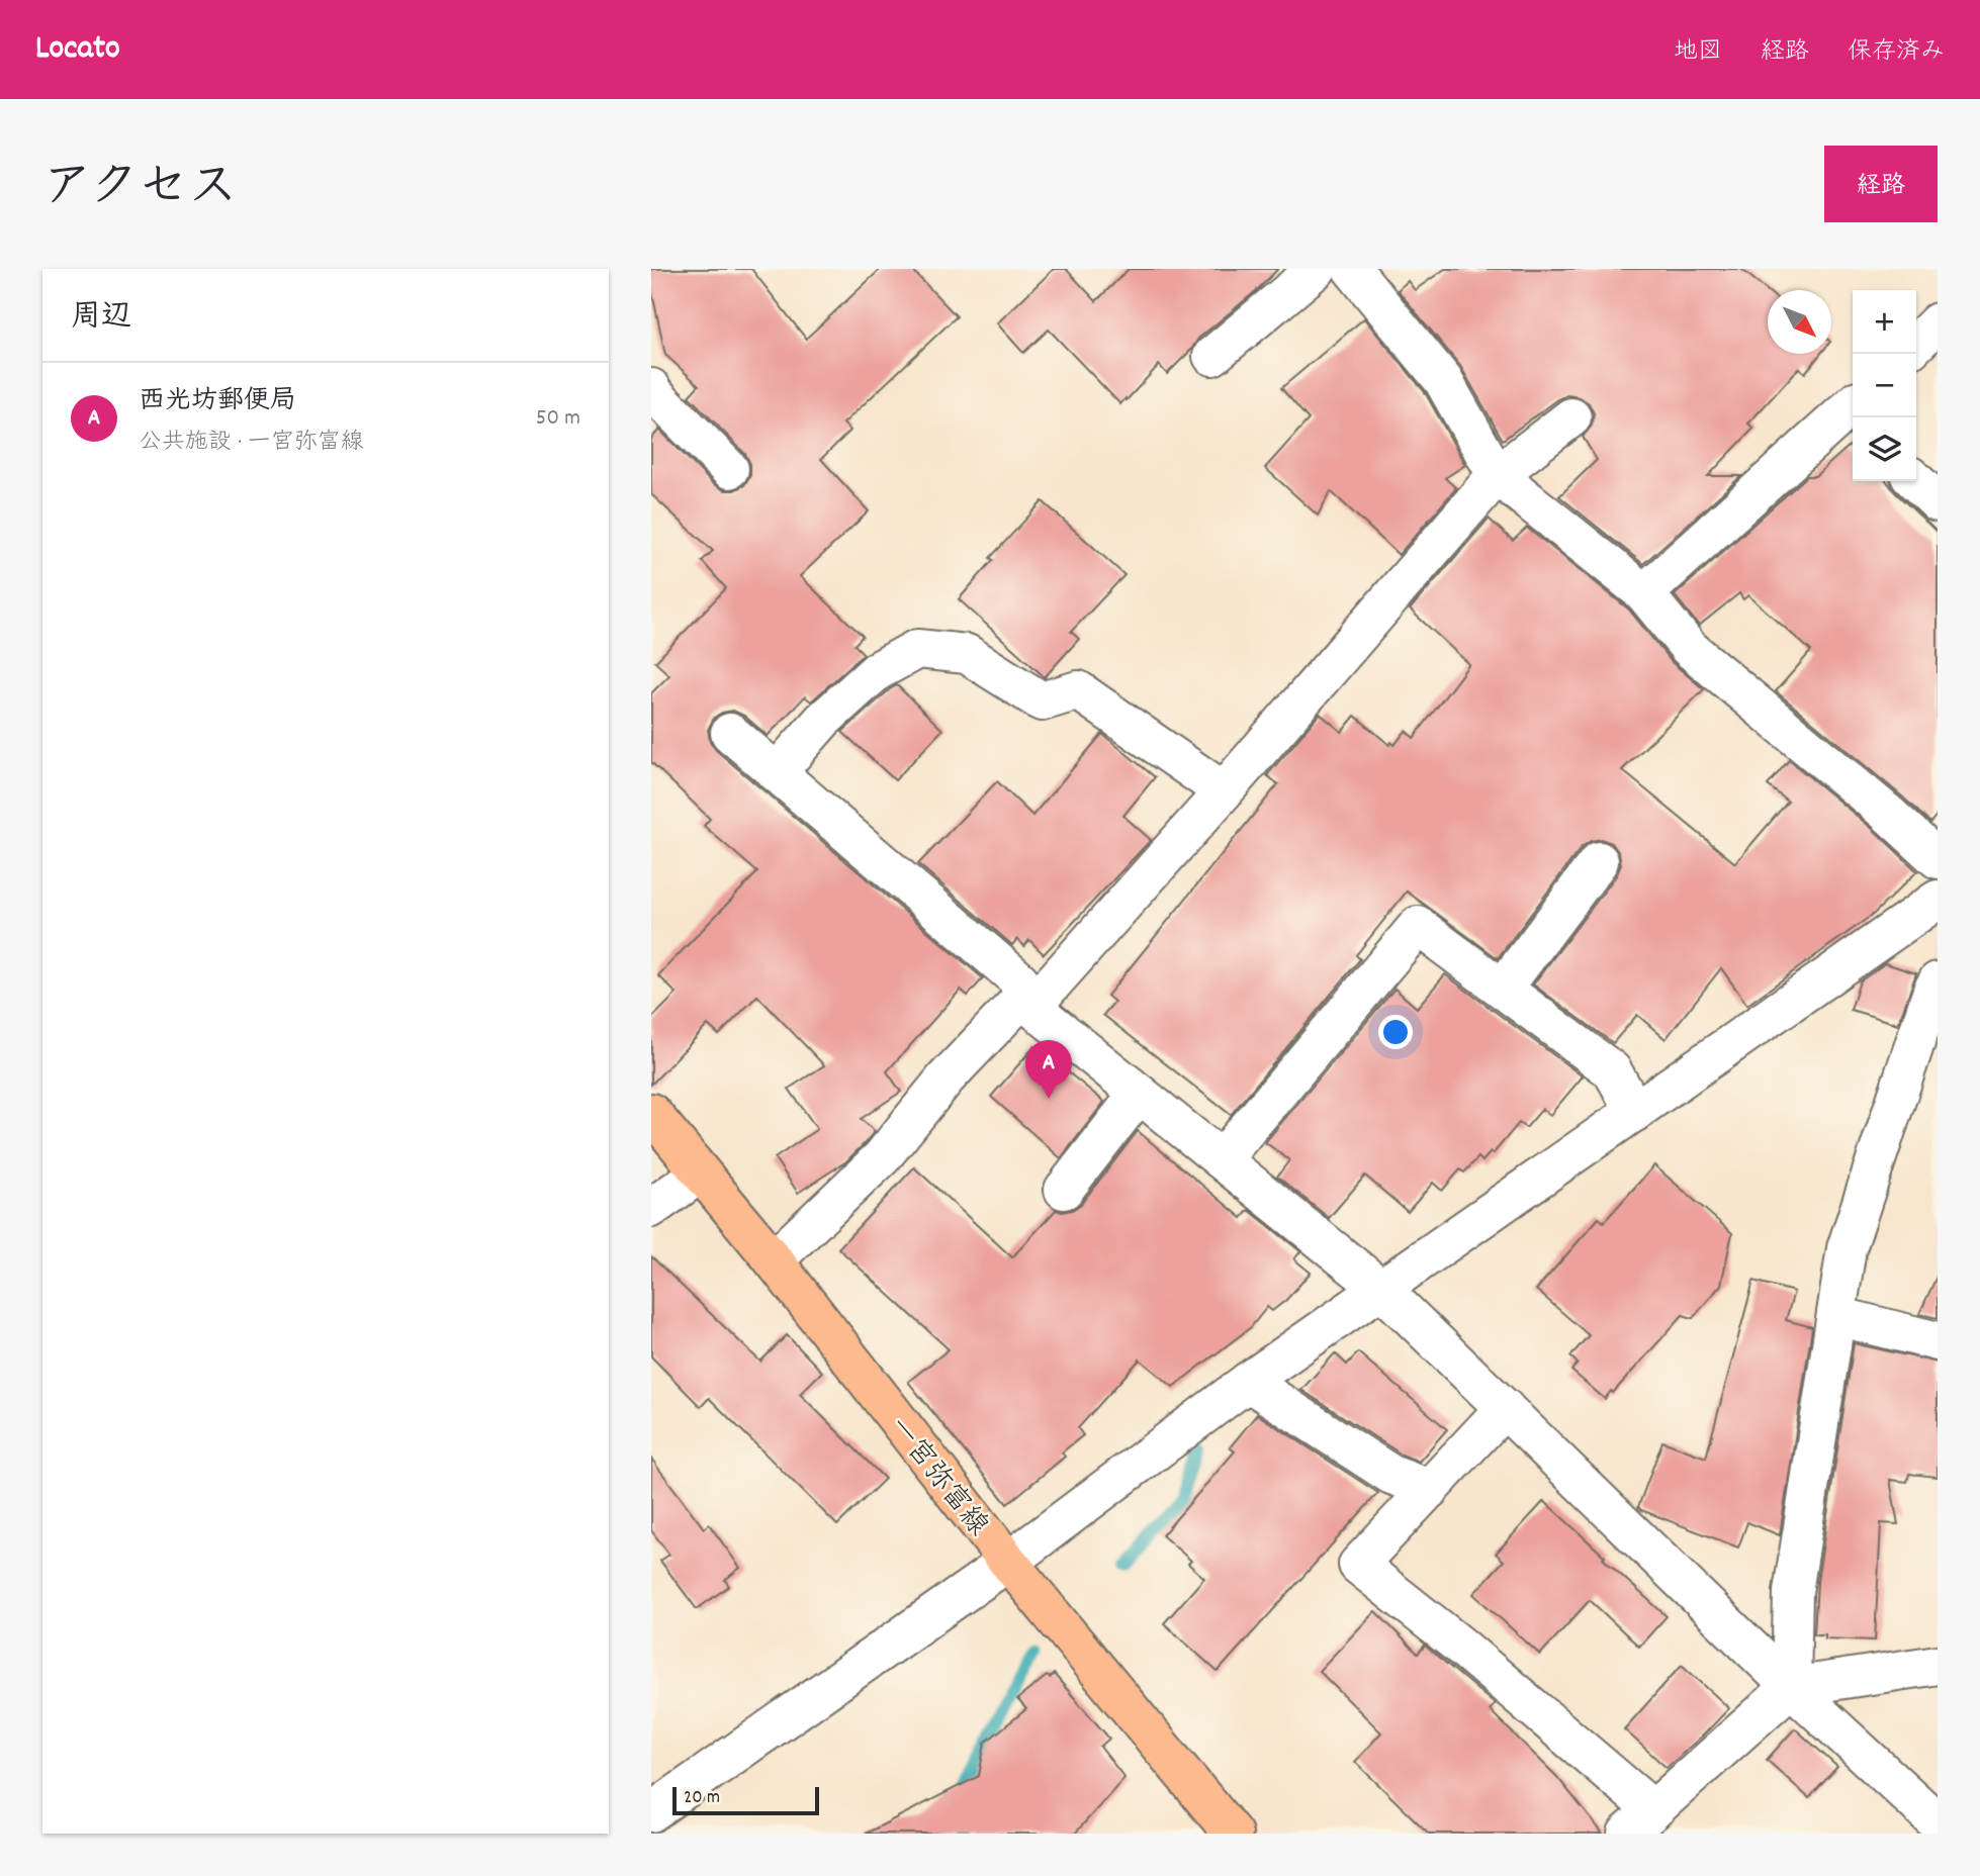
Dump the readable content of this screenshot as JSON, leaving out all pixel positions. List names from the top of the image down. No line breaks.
{"streets":{"main road":["一宮弥富線"]},"scale_bar":"20 m","north":"bottom right","page":{"header":"Locato","nav":["地図","経路","保存済み"],"title":"アクセス","buttons":"経路","heading":"周辺","map_buttons":["+","−"],"list":[{"mark":"A","name":"西光坊郵便局","note":"公共施設 · 一宮弥富線","value":"50 m"}],"pins":"A","scale":"20 m"}}
